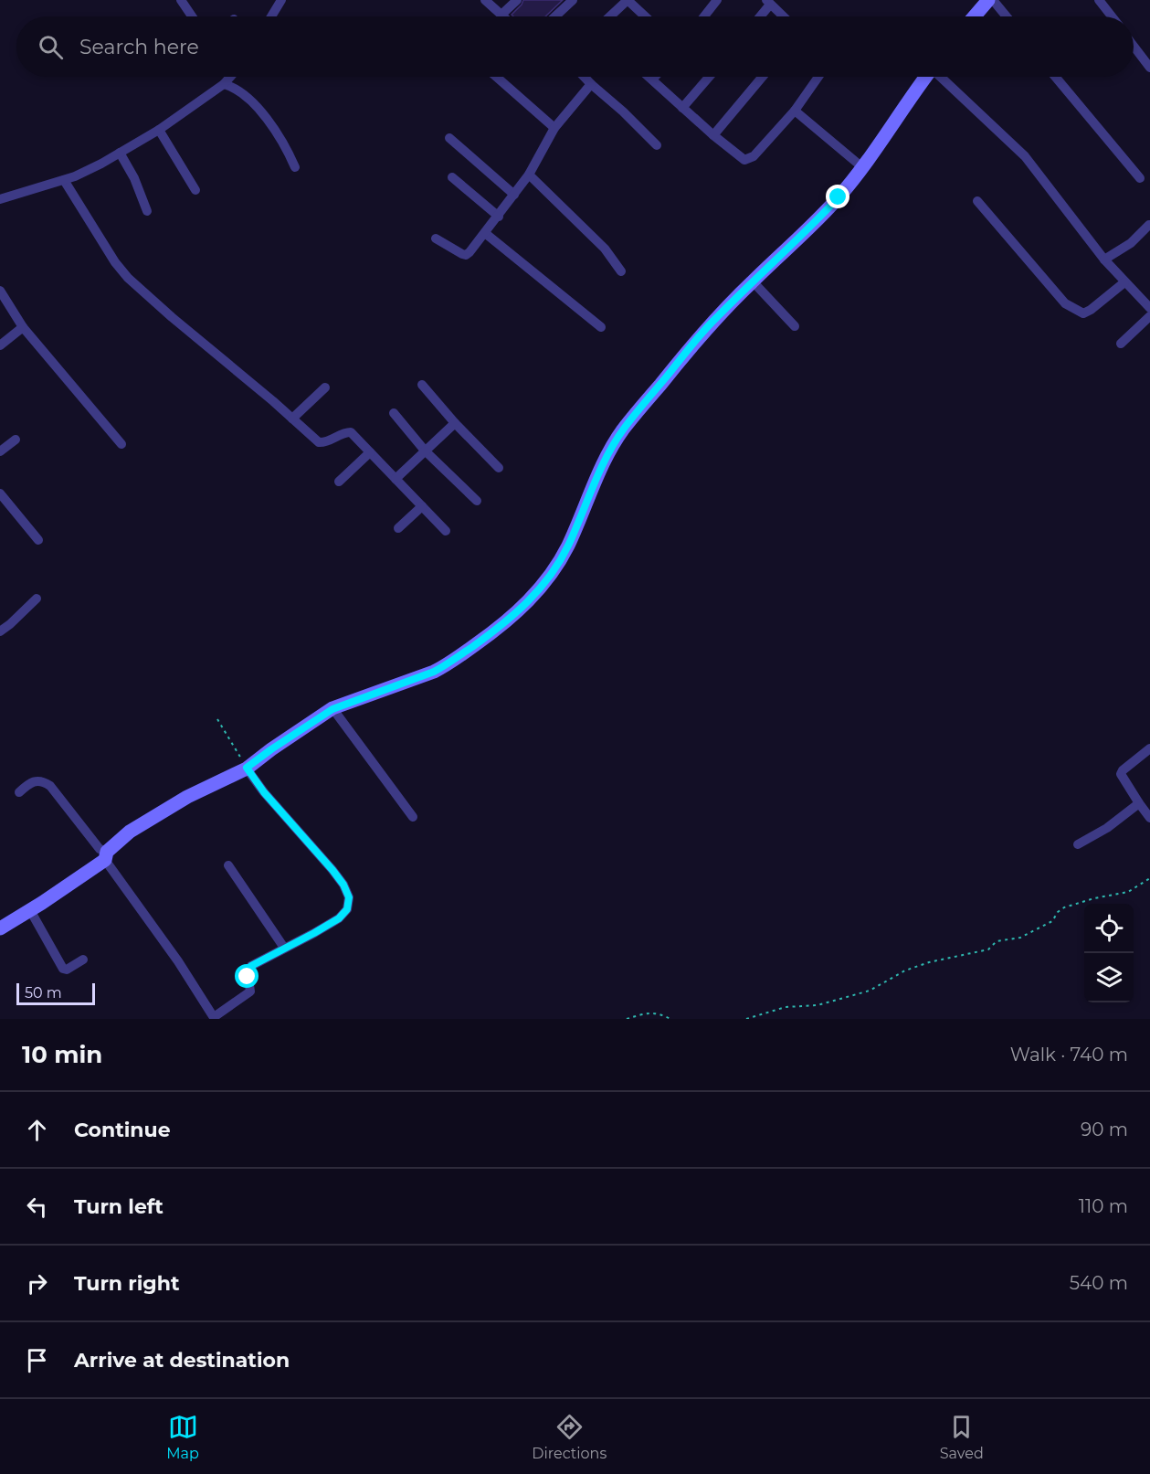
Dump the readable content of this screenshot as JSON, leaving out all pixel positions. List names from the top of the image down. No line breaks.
{"scale_bar":"50 m","page":{"search":"Search here","scale":"50 m","heading":["10 min","Walk · 740 m"],"list":[["Continue","90 m"],["Turn left","110 m"],["Turn right","540 m"],"Arrive at destination"],"nav":["Map","Directions","Saved"]}}
